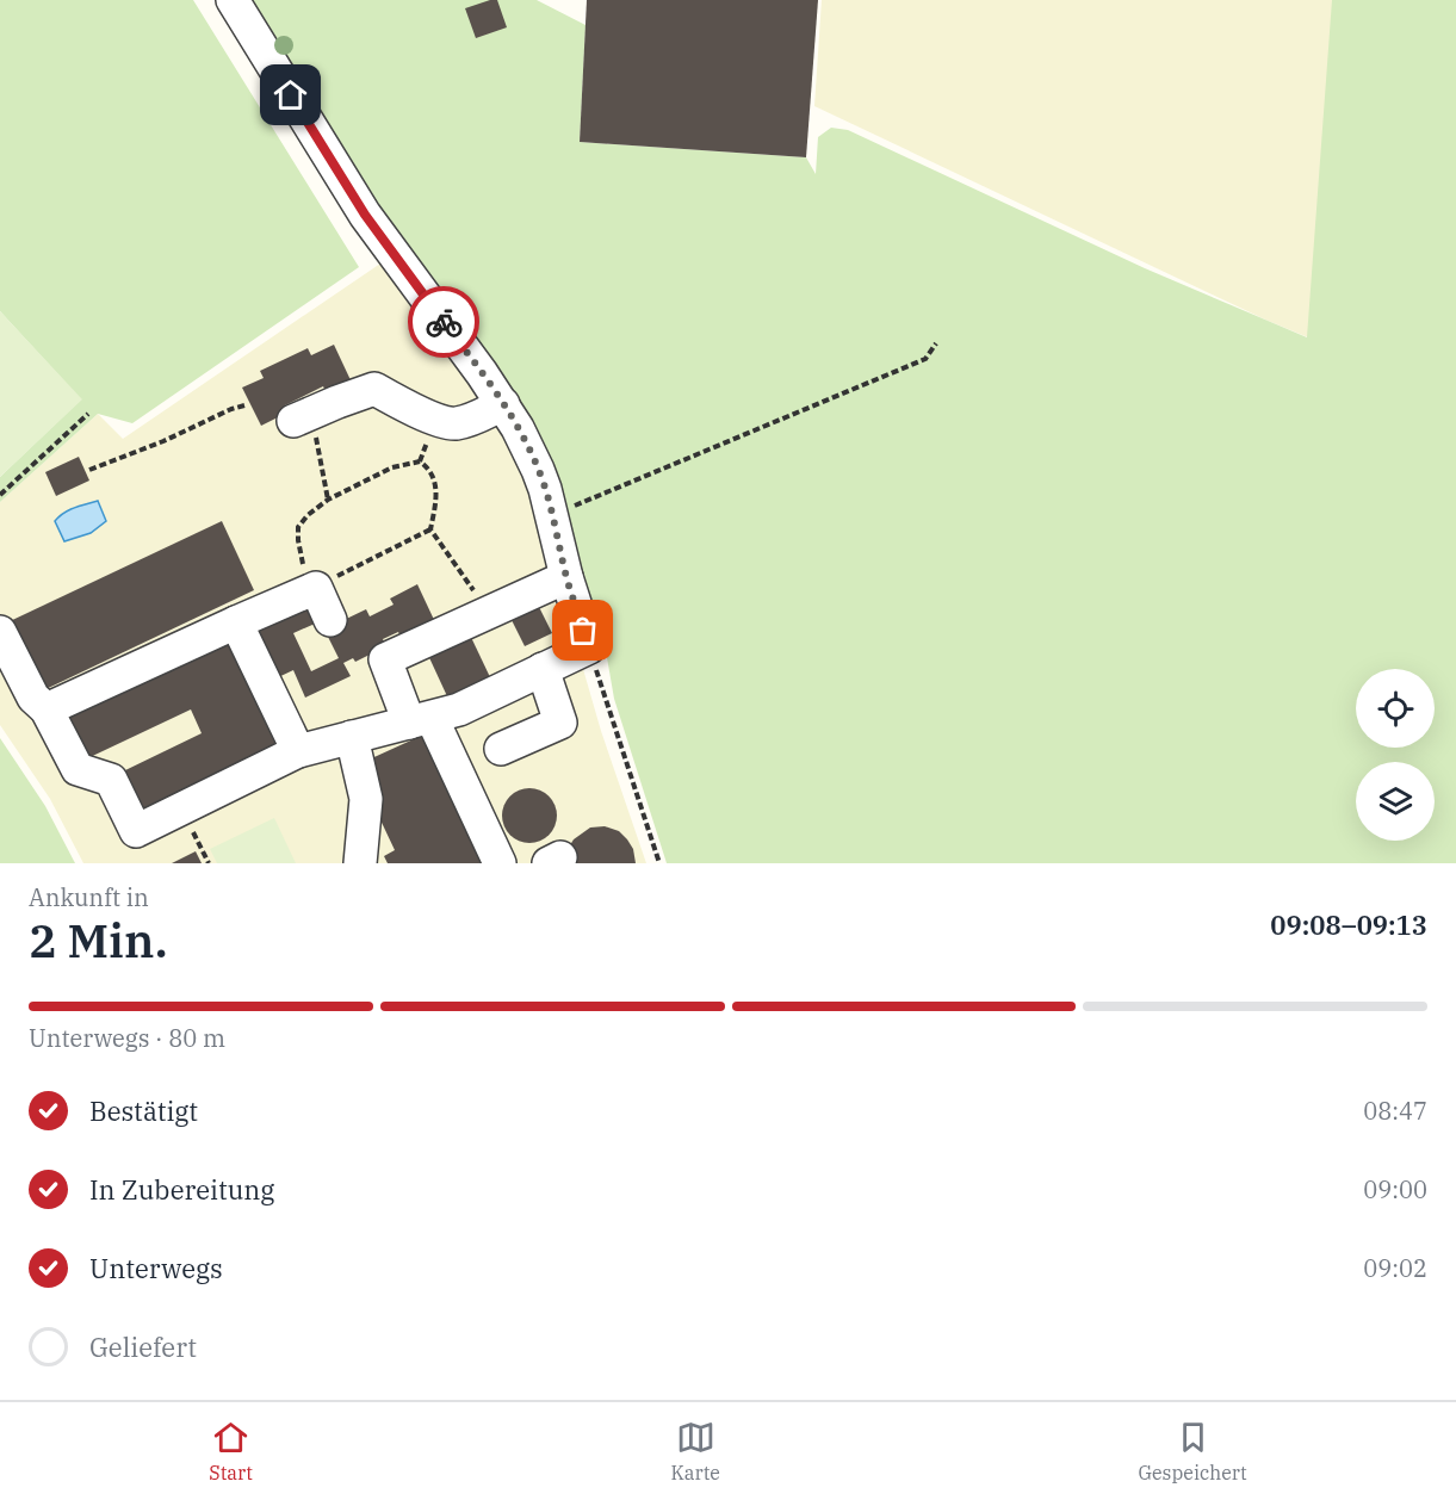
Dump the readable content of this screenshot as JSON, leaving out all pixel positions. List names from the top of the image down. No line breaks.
{"page":{"heading":["2 Min.","Ankunft in","09:08–09:13"],"bar":"Unterwegs · 80 m","list":[["Bestätigt","08:47"],["In Zubereitung","09:00"],["Unterwegs","09:02"],"Geliefert"],"tabs":["Start","Karte","Gespeichert"]}}
